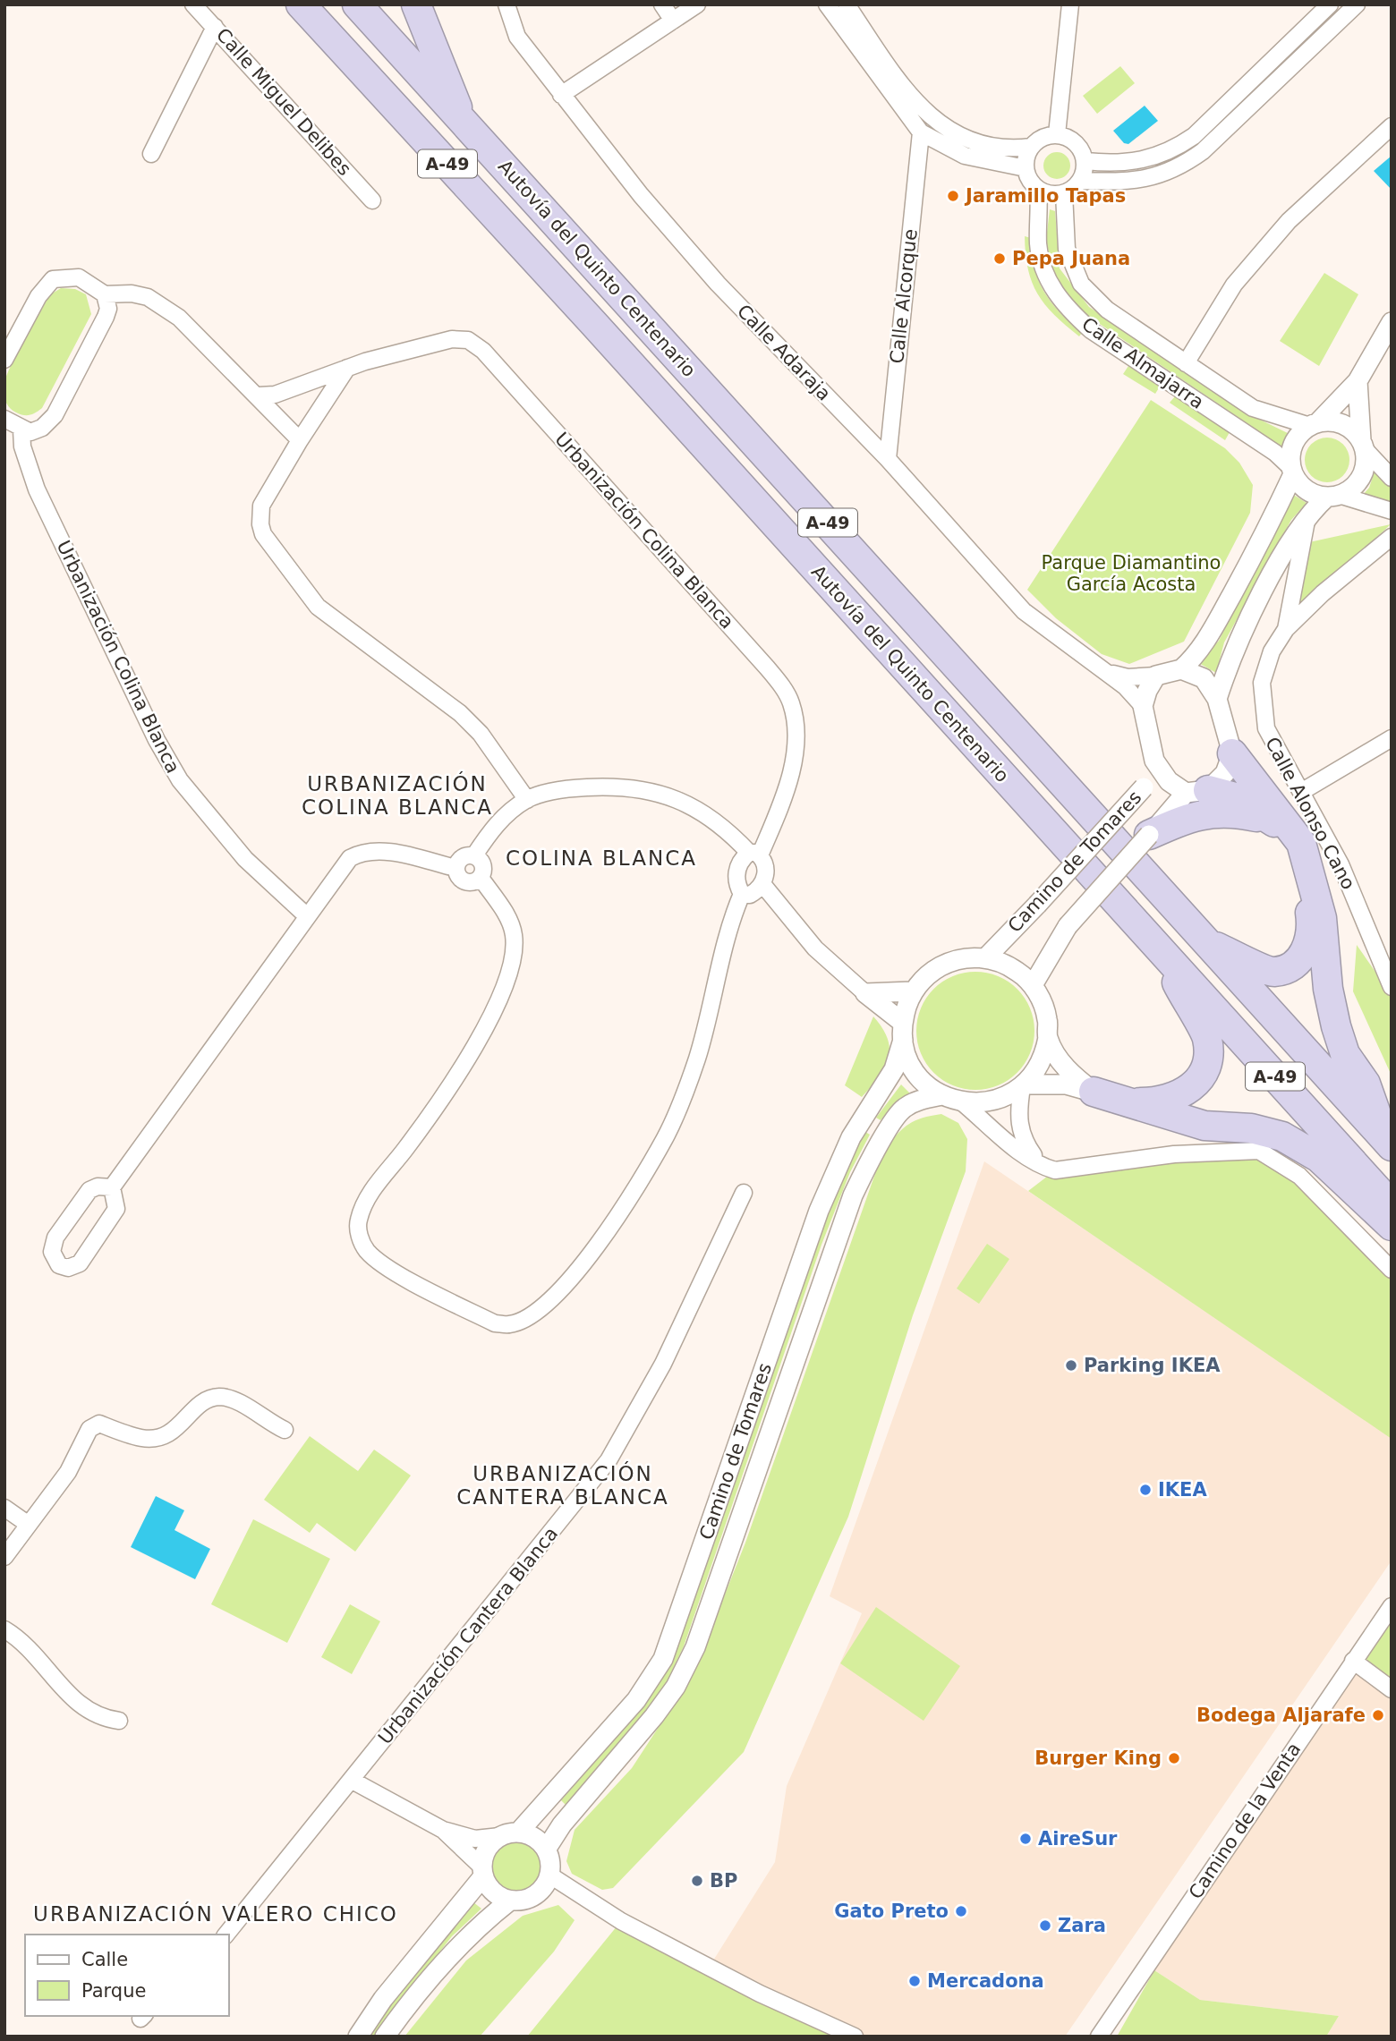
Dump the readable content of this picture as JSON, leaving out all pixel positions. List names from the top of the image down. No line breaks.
{"streets":{"highway":["A-49","Autovía del Quinto Centenario"],"street":["Calle Miguel Delibes","Calle Alcorque","Calle Adaraja","Calle Almajarra","Urbanización Colina Blanca","Calle Alonso Cano","Camino de Tomares","Urbanización Cantera Blanca","Camino de la Venta"]},"crossings":[["Calle Alcorque","Calle Adaraja"],["Calle Adaraja","Camino de Tomares"]],"districts":["URBANIZACIÓN COLINA BLANCA","COLINA BLANCA","URBANIZACIÓN CANTERA BLANCA","URBANIZACIÓN VALERO CHICO"],"parks":["Parque Diamantino García Acosta"],"places":["Jaramillo Tapas","Pepa Juana","Parking IKEA","IKEA","Bodega Aljarafe","Burger King","AireSur","BP","Gato Preto","Zara","Mercadona"],"legend":["Calle","Parque"]}
